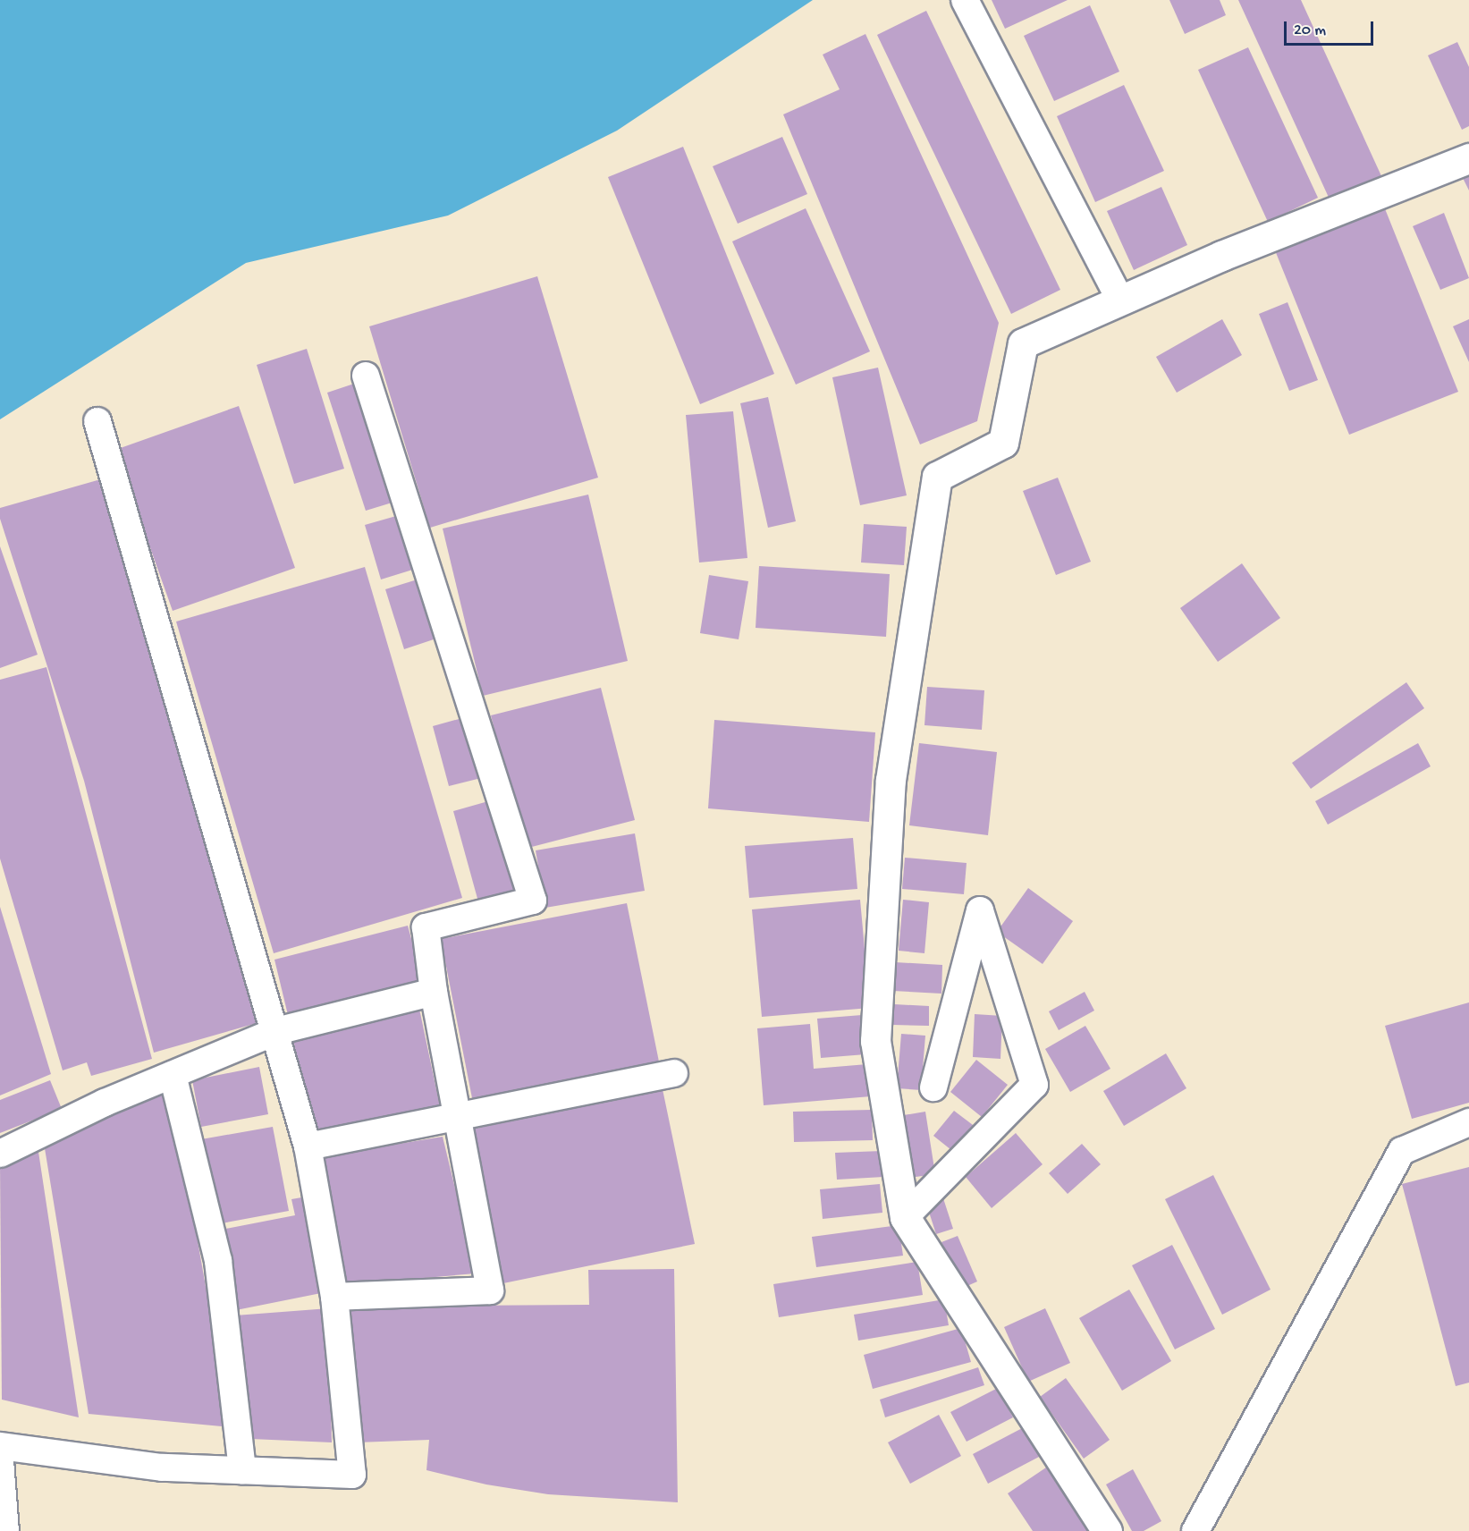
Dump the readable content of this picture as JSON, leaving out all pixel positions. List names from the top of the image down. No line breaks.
{"scale_bar":"20 m"}
